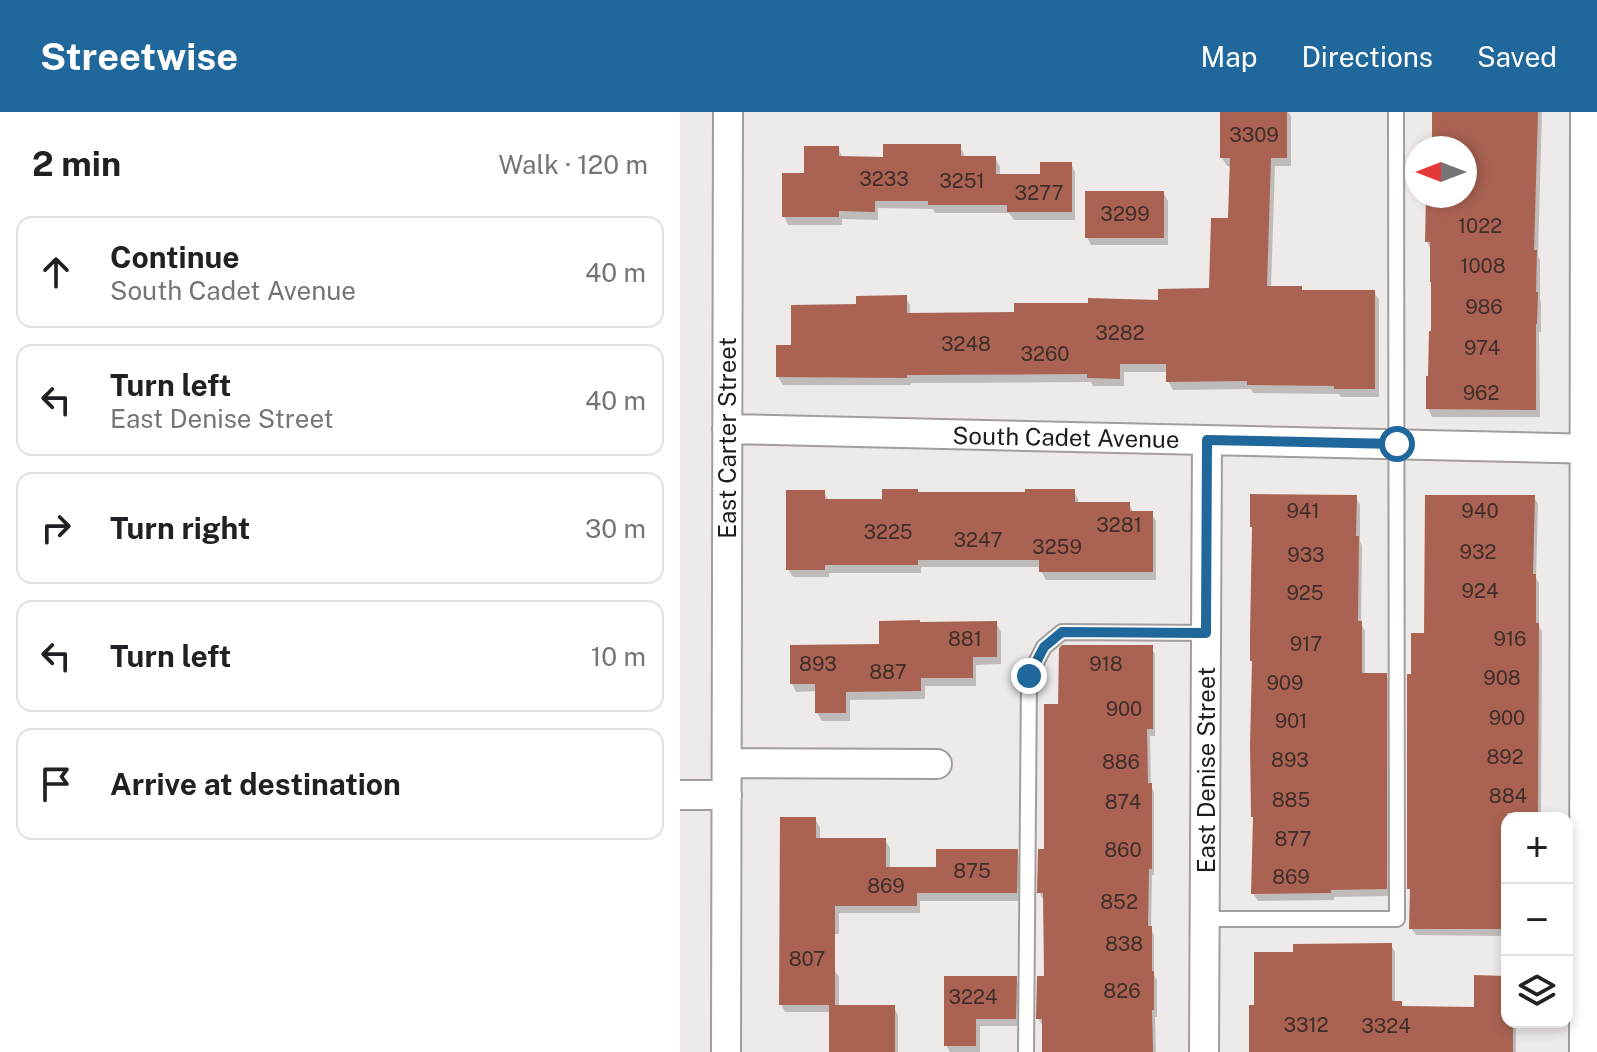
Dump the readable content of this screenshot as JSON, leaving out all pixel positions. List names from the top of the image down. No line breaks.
{"streets":{"street":["South Cadet Avenue","East Carter Street","East Denise Street"]},"crossings":[["South Cadet Avenue","East Carter Street"],["South Cadet Avenue","East Denise Street"]],"house_numbers":["3309","3233","3251","3277","3299","1022","1008","986","3282","3248","974","3260","962","941","940","3281","3225","3247","3259","932","933","924","925","881","916","917","893","918","887","908","909","900","900","901","892","893","886","884","885","874","877","860","875","869","869","852","838","807","826","3224","3312","3324"],"north":"left","page":{"header":"Streetwise","nav":["Map","Directions","Saved"],"heading":["2 min","Walk · 120 m"],"list":[["Continue","South Cadet Avenue","40 m"],["Turn left","East Denise Street","40 m"],["Turn right","30 m"],["Turn left","10 m"],"Arrive at destination"],"map_buttons":["+","−"]}}
